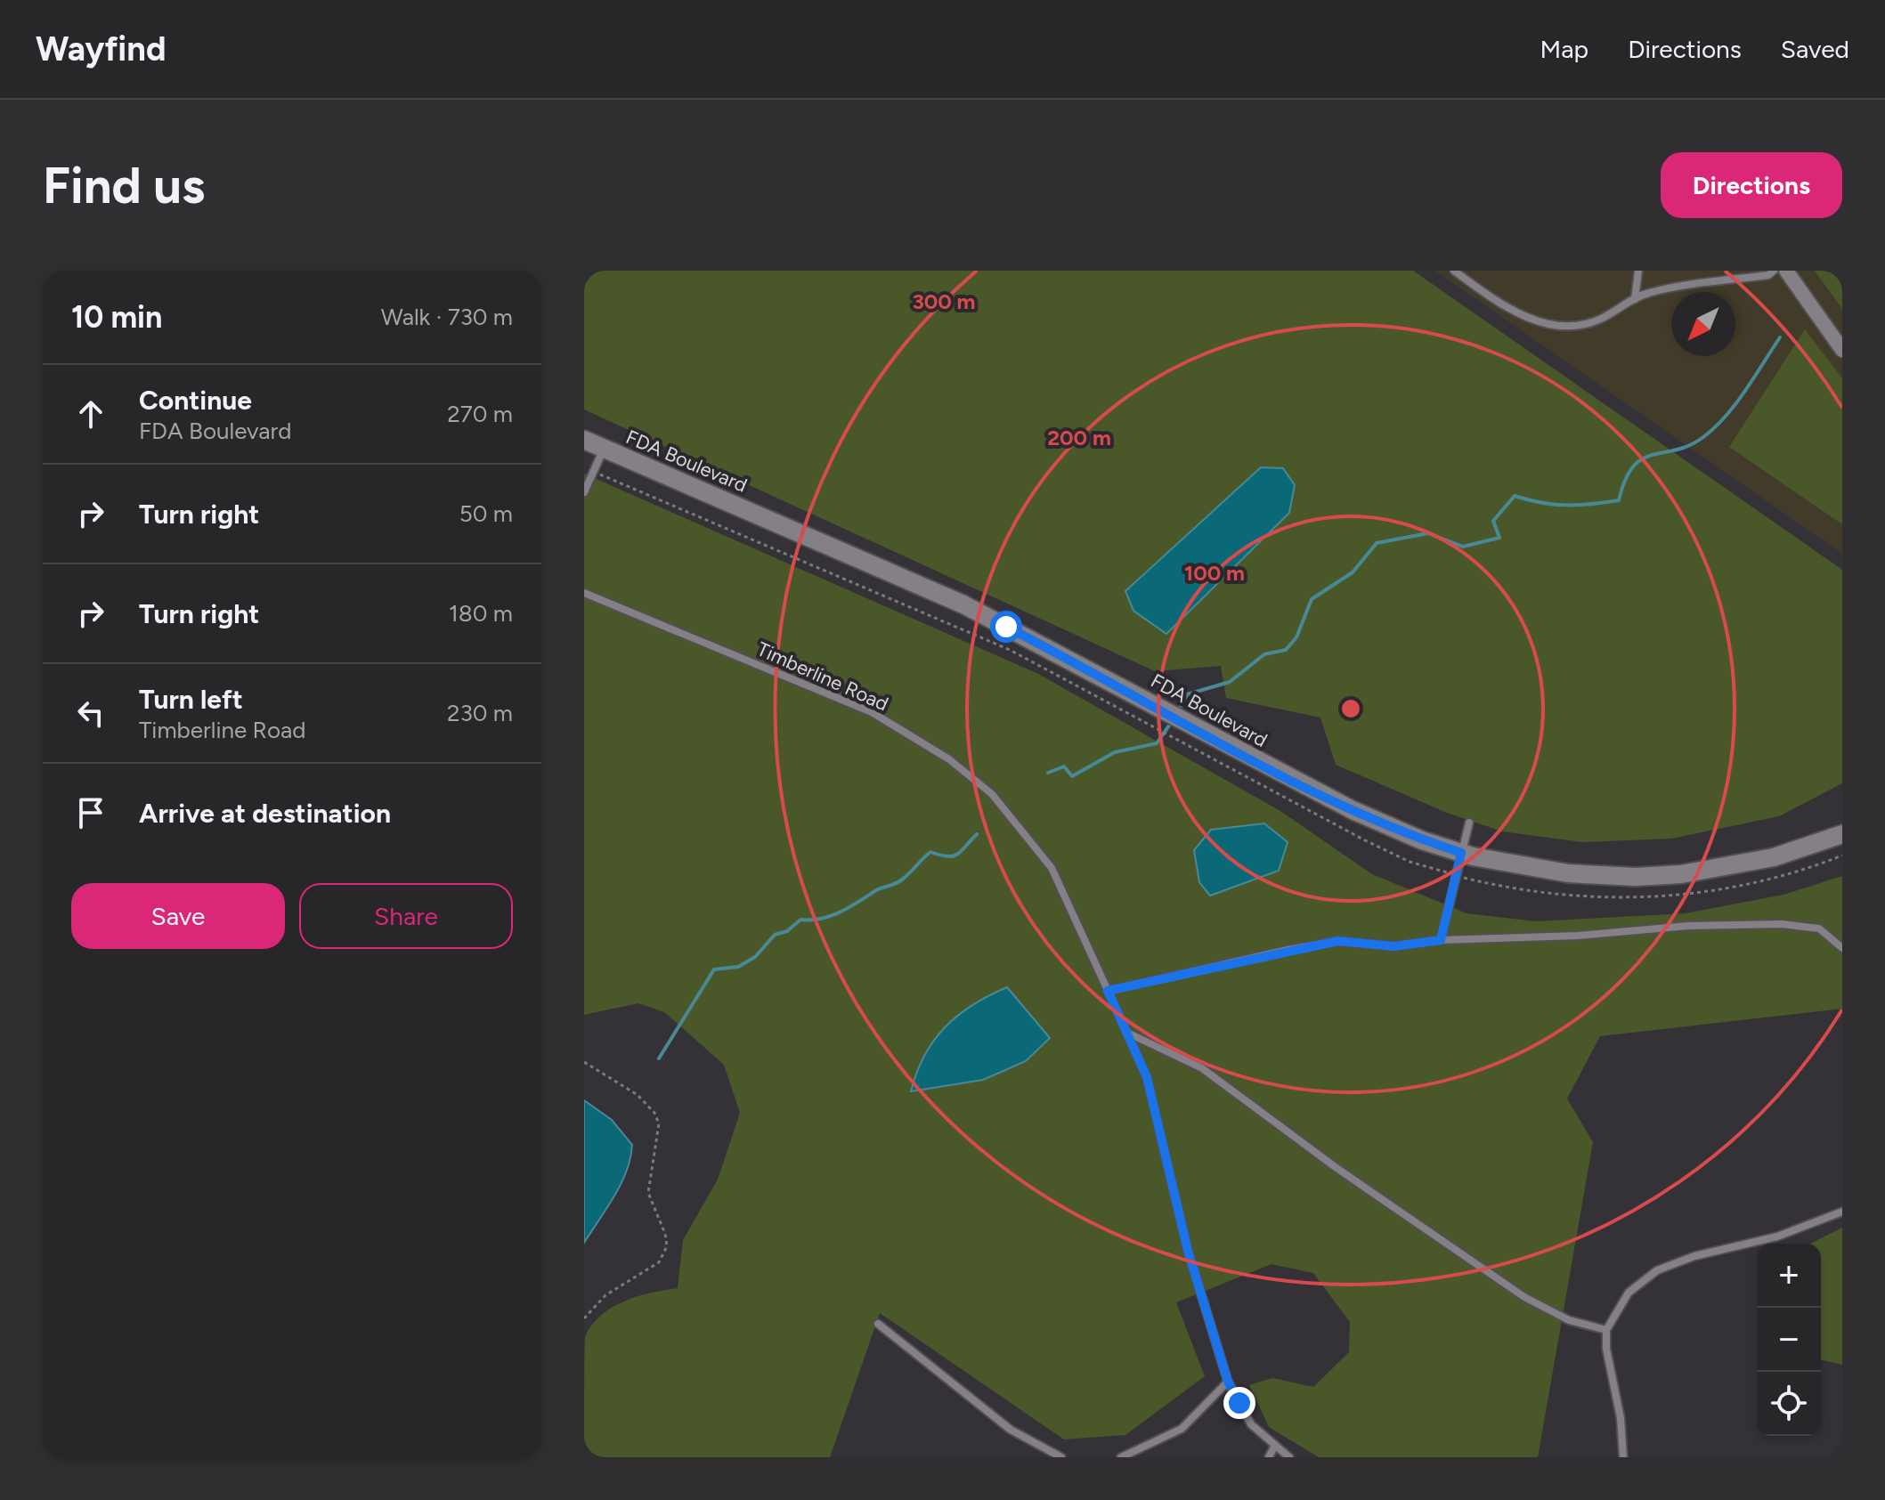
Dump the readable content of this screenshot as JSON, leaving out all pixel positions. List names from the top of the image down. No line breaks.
{"streets":{"street":["FDA Boulevard"],"lane":["Timberline Road"]},"north":"bottom left","page":{"header":"Wayfind","nav":["Map","Directions","Saved"],"buttons":["Directions",["Save","Share"]],"title":"Find us","heading":["10 min","Walk · 730 m"],"list":[["Continue","FDA Boulevard","270 m"],["Turn right","50 m"],["Turn right","180 m"],["Turn left","Timberline Road","230 m"],"Arrive at destination"],"map_buttons":["+","−"]},"rings":["300 m","200 m","100 m"]}
